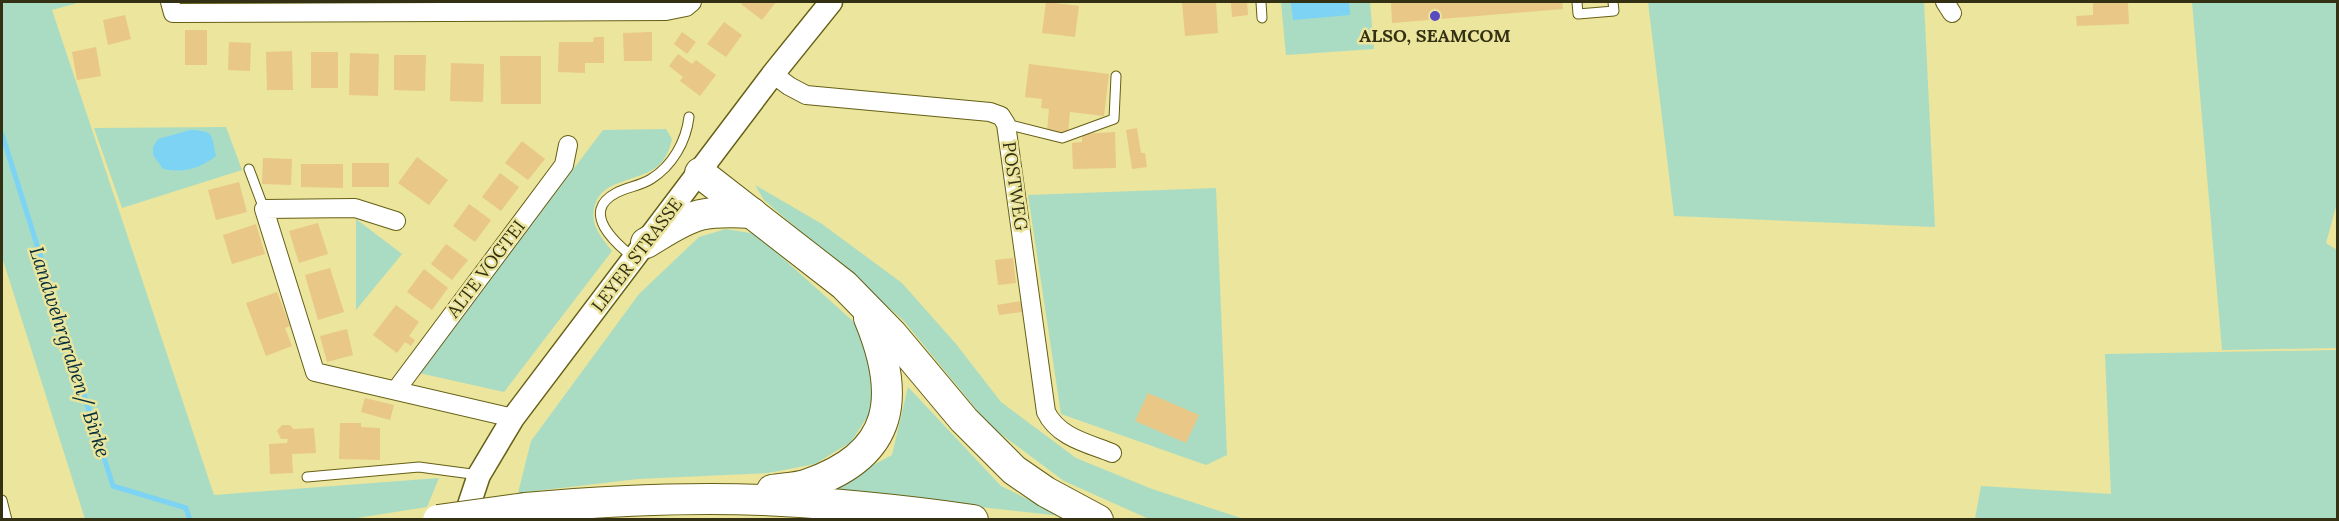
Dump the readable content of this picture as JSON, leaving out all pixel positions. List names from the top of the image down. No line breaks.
{"streets":{"street":["POSTWEG","LEYER STRASSE","ALTE VOGTEI"]},"crossings":[["POSTWEG","LEYER STRASSE"]],"water":["Landwehrgraben/ Birke"],"places":["ALSO, SEAMCOM"]}
